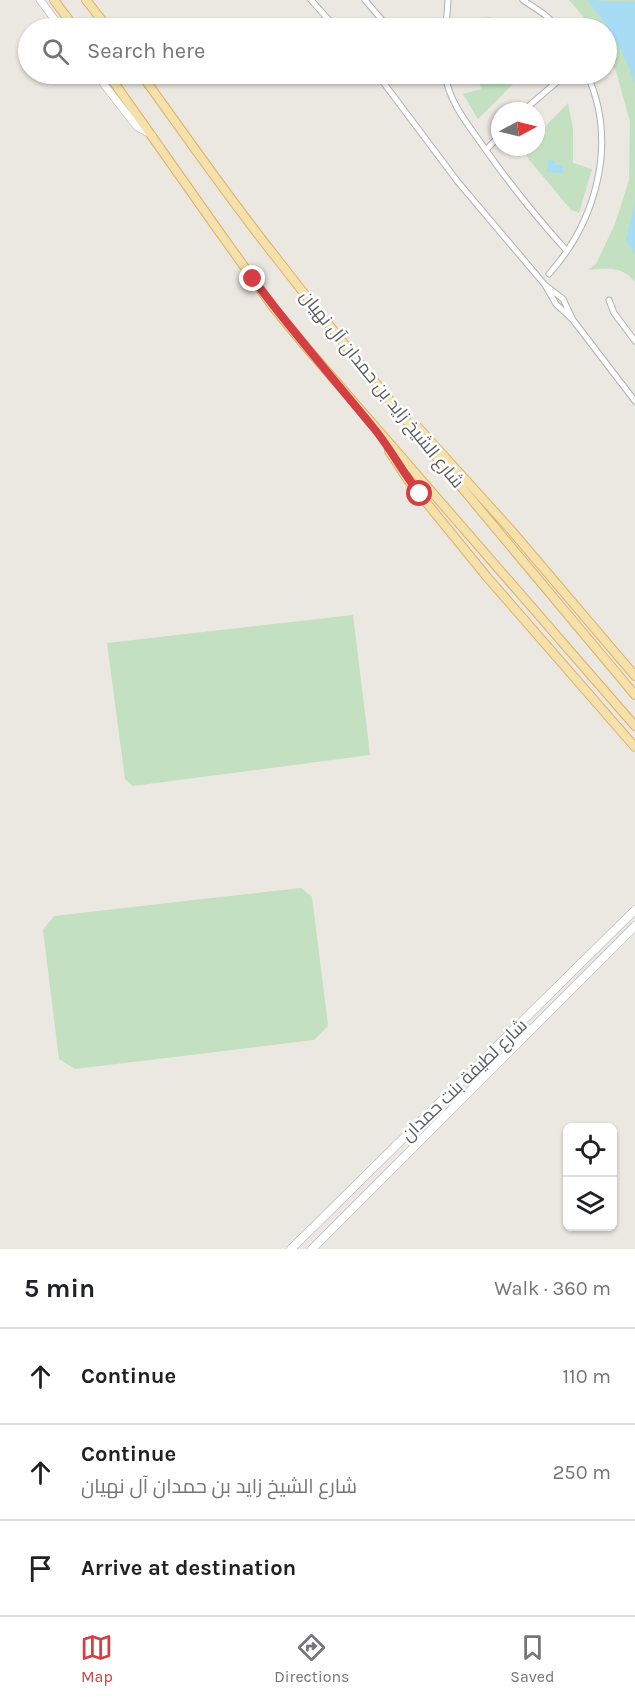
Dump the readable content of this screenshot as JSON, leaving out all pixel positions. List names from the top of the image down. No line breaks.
{"streets":{"main road":["شارع الشيخ زايد بن حمدان آل نهيان","شارع لطيفة بنت حمدان"]},"north":"right","page":{"search":"Search here","heading":["5 min","Walk · 360 m"],"list":[["Continue","110 m"],["Continue","شارع الشيخ زايد بن حمدان آل نهيان","250 m"],"Arrive at destination"],"nav":["Map","Directions","Saved"]}}
